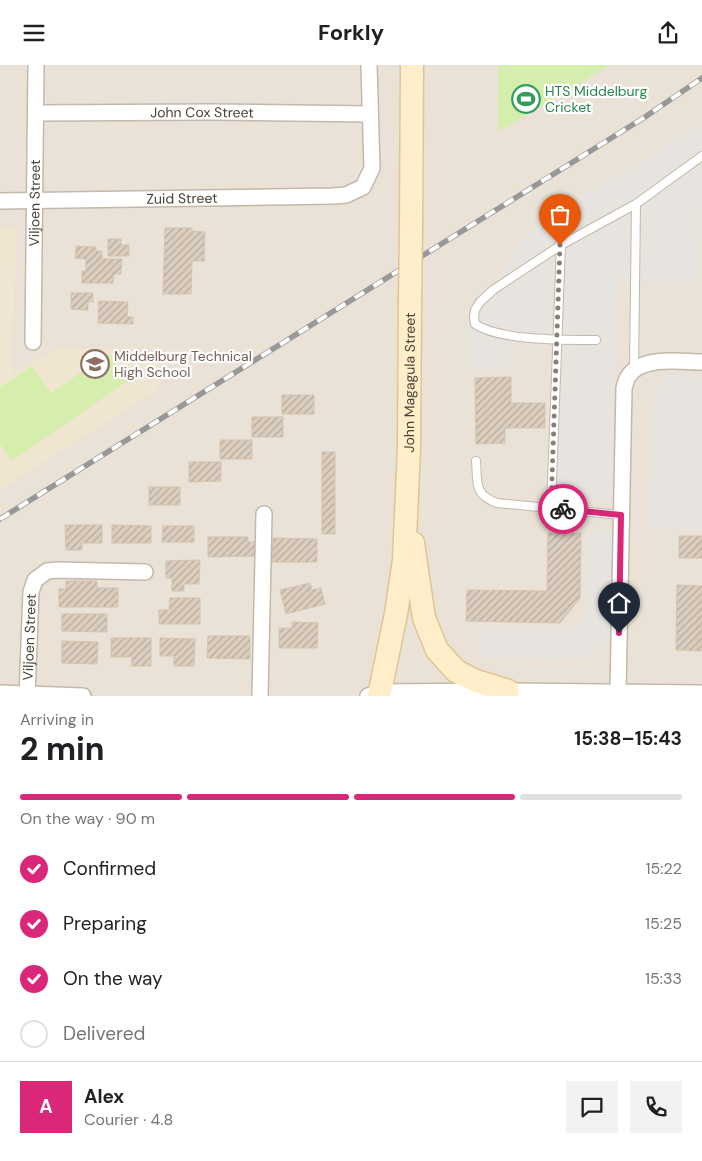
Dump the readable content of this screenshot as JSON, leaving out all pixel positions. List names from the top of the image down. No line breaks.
{"streets":{"street":["John Cox Street","Zuid Street","Viljoen Street","John Magagula Street"]},"crossings":[["John Cox Street","Zuid Street"],["John Cox Street","Viljoen Street"],["Zuid Street","Viljoen Street"]],"places":{"sports":["HTS Middelburg Cricket"],"school or university":["Middelburg Technical High School"]},"page":{"header":"Forkly","heading":["2 min","Arriving in","15:38–15:43"],"panel":["Alex","Courier · 4.8"],"bar":"On the way · 90 m","list":[["Confirmed","15:22"],["Preparing","15:25"],["On the way","15:33"],"Delivered"],"round":"A"}}
